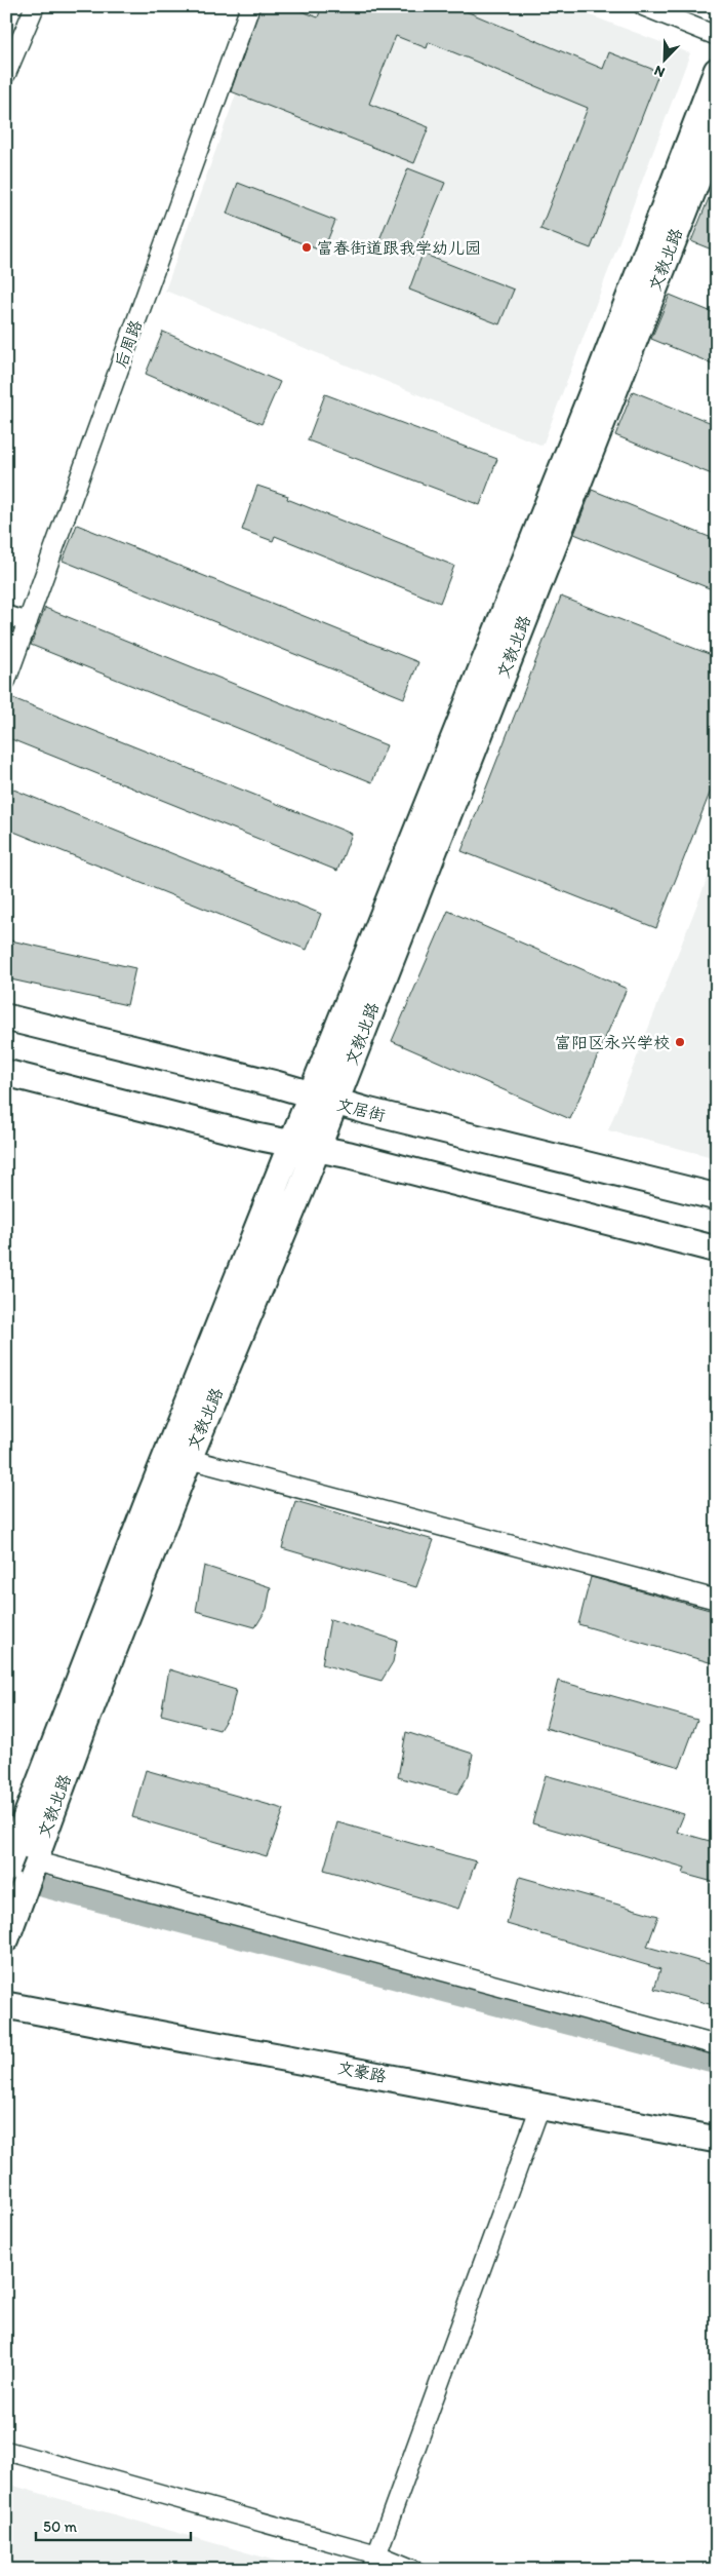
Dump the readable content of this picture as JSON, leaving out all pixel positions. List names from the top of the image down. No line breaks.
{"streets":{"street":["文教北路","后周路","文居街","文豪路"]},"crossings":[["文教北路","文居街"]],"places":["富春街道跟我学幼儿园","富阳区永兴学校"],"scale_bar":"50 m","north":"bottom left"}
